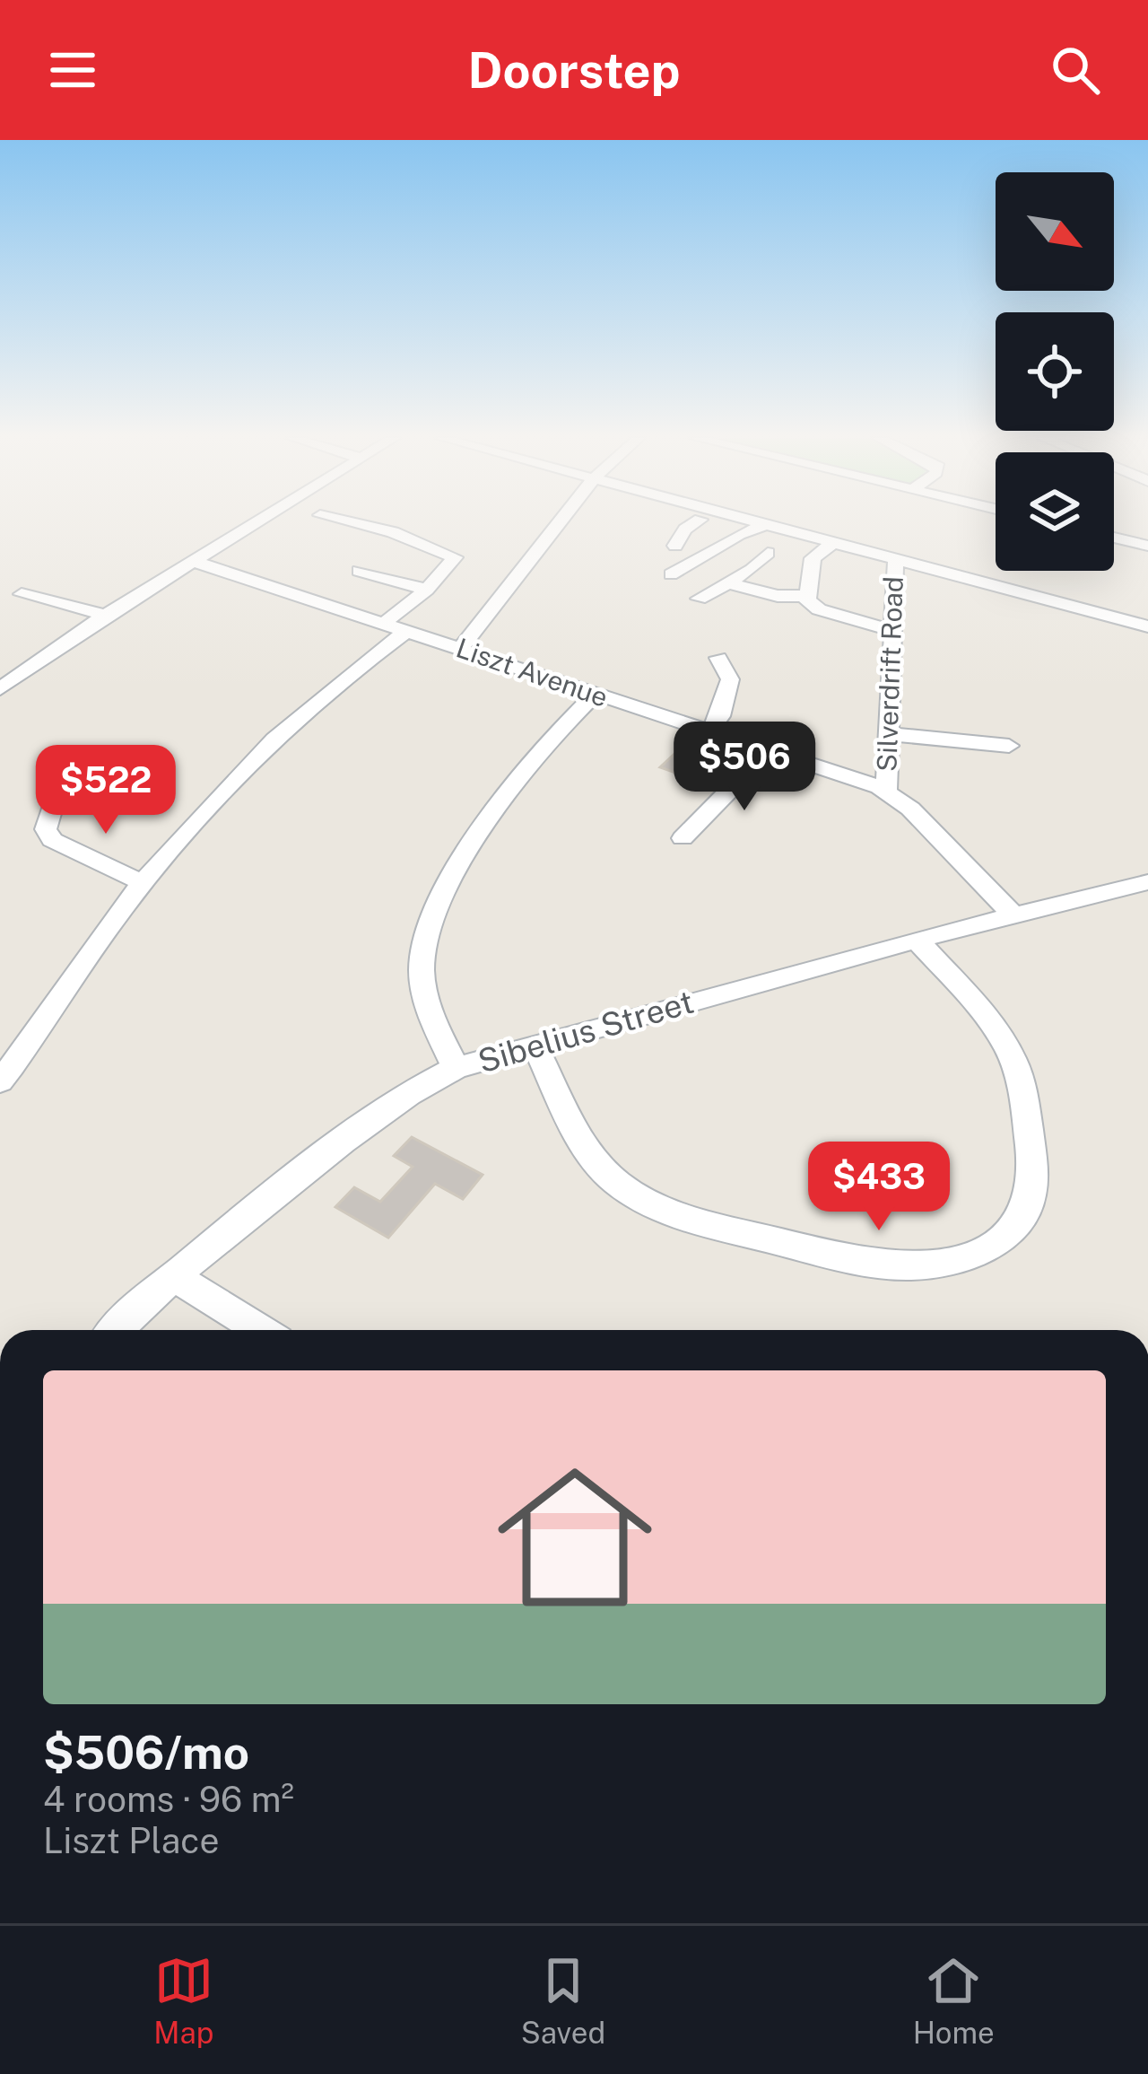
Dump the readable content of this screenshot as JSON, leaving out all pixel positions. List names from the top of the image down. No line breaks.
{"streets":{"street":["Liszt Avenue","Silverdrift Road","Sibelius Street"]},"crossings":[["Liszt Avenue","Silverdrift Road"],["Liszt Avenue","Sibelius Street"]],"north":"bottom right","page":{"header":"Doorstep","price":["$506","$522","$433"],"list":[{"name":"$506/mo","note":"4 rooms · 96 m² · Liszt Place"}],"tabs":["Map","Saved","Home"]}}
